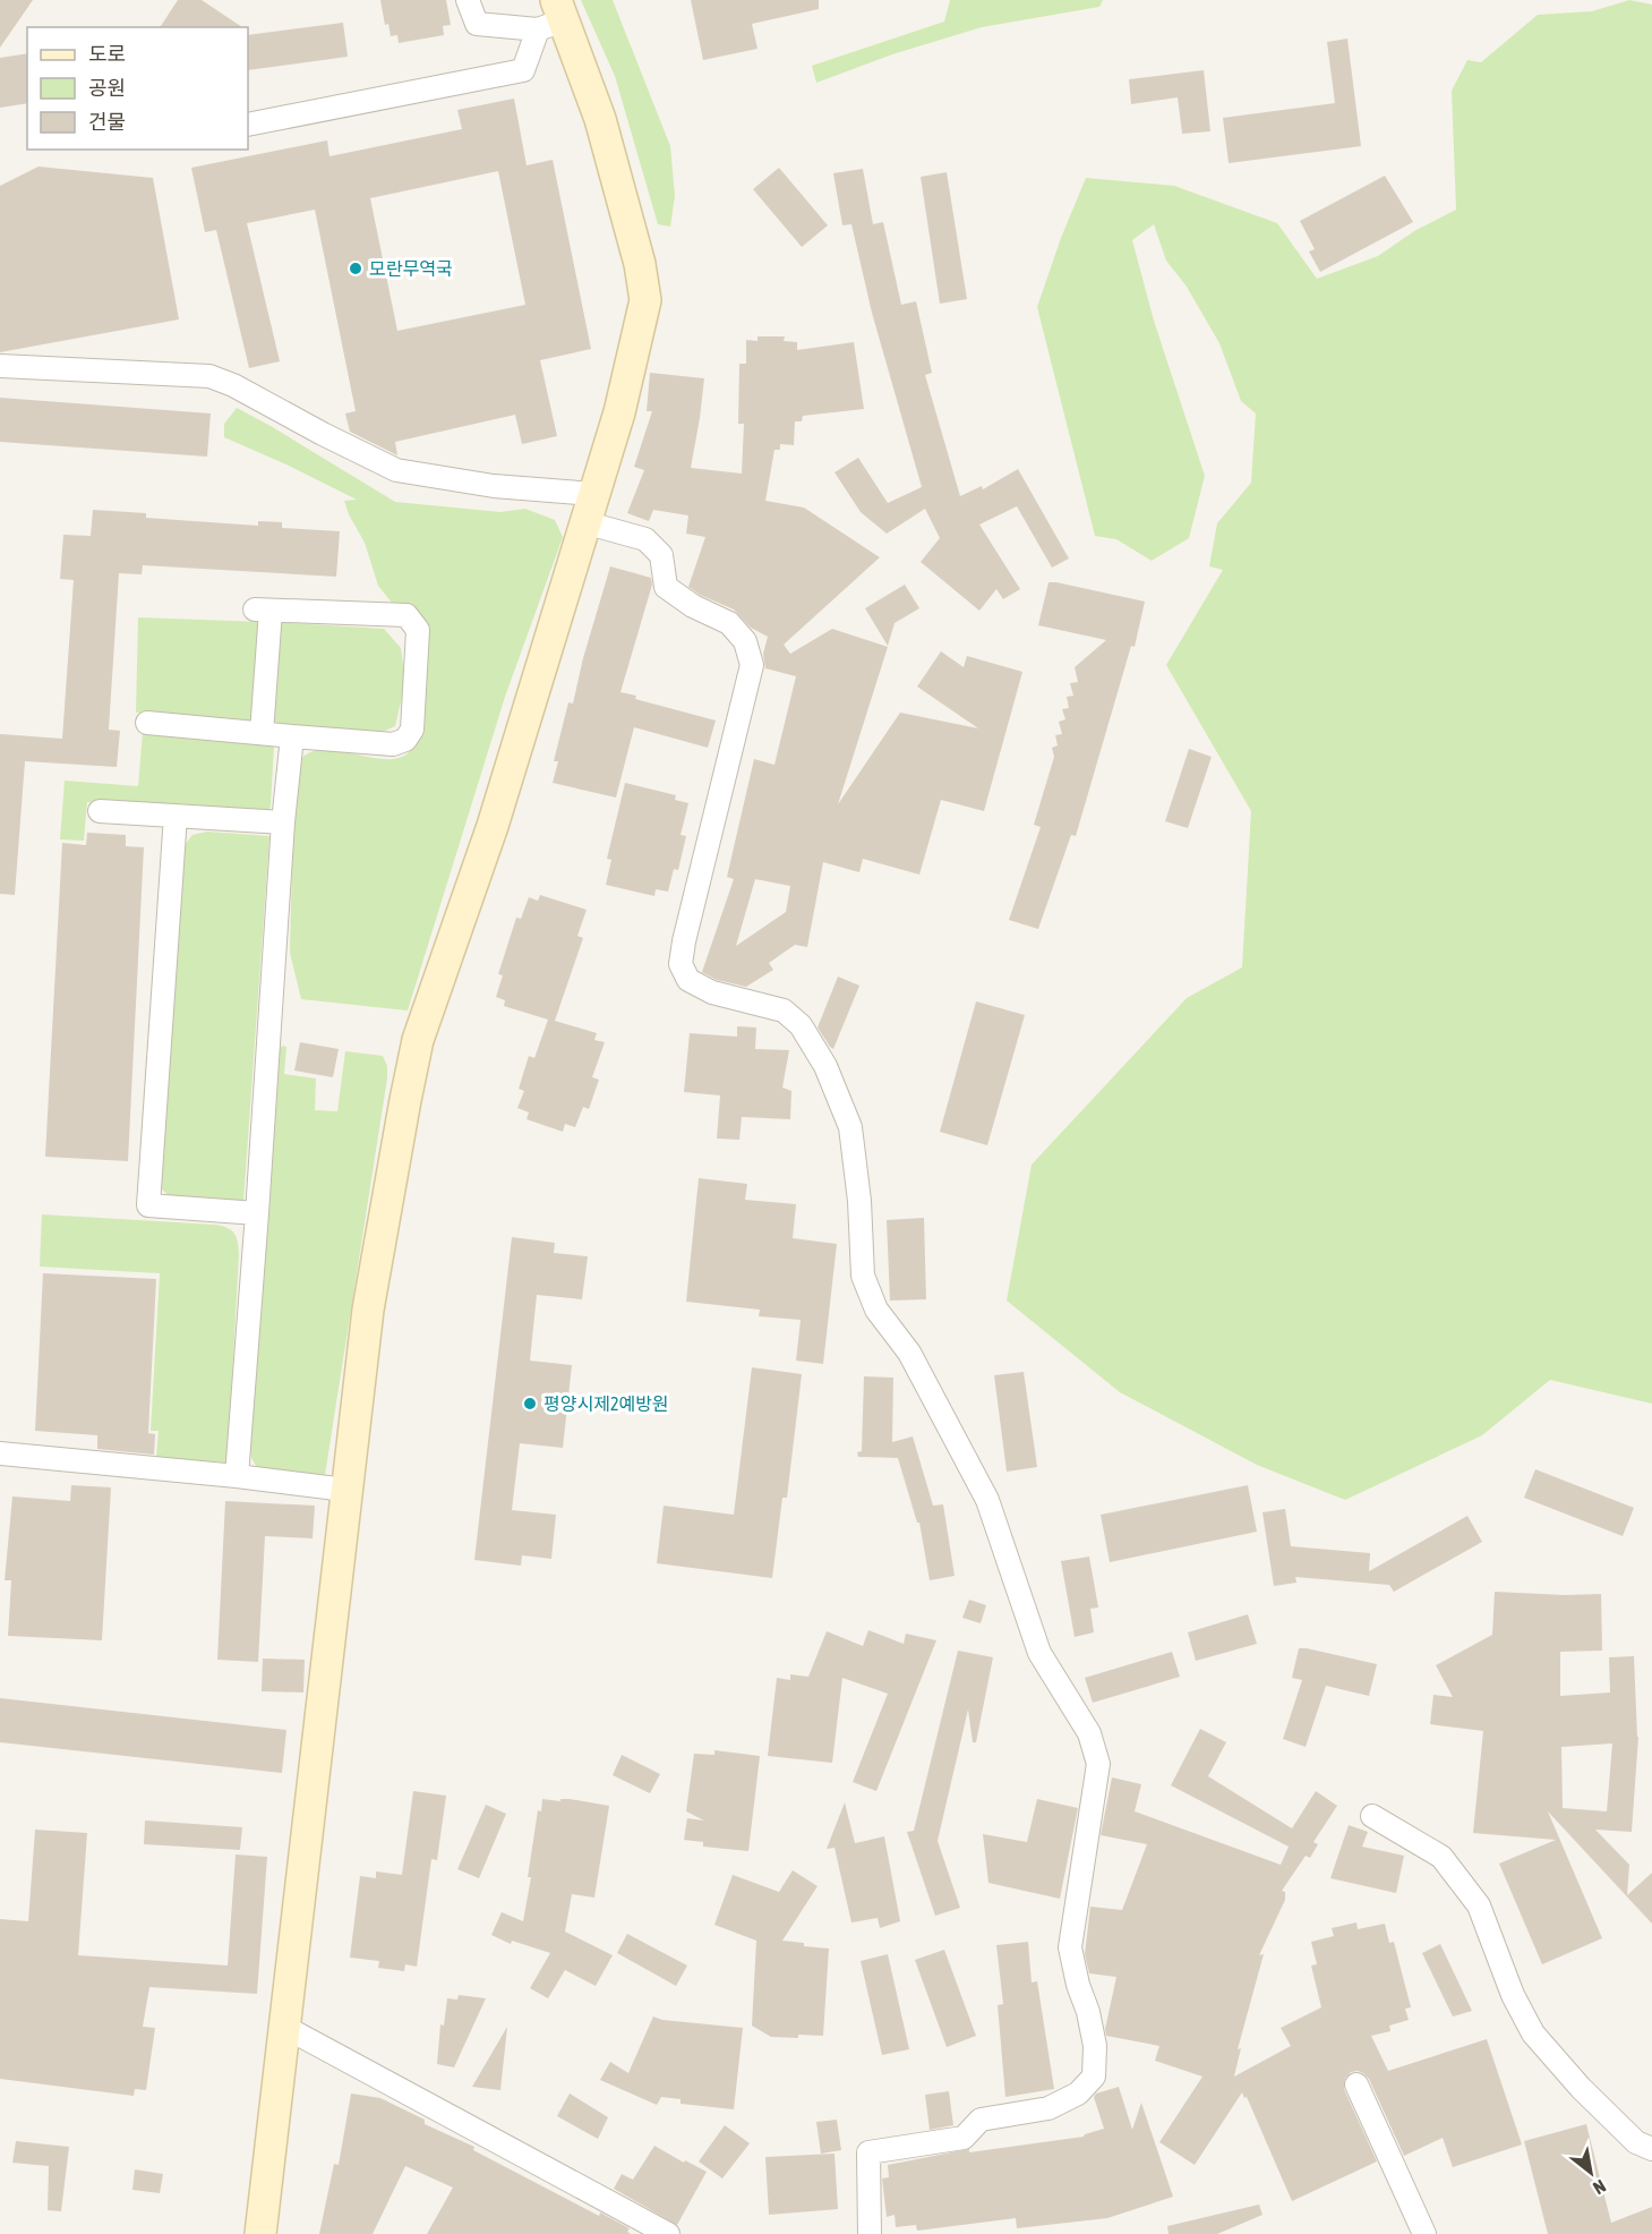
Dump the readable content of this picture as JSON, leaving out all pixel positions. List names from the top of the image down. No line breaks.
{"places":["모란무역국","평양시제2예방원"],"legend":["도로","공원","건물"],"north":"bottom right"}
